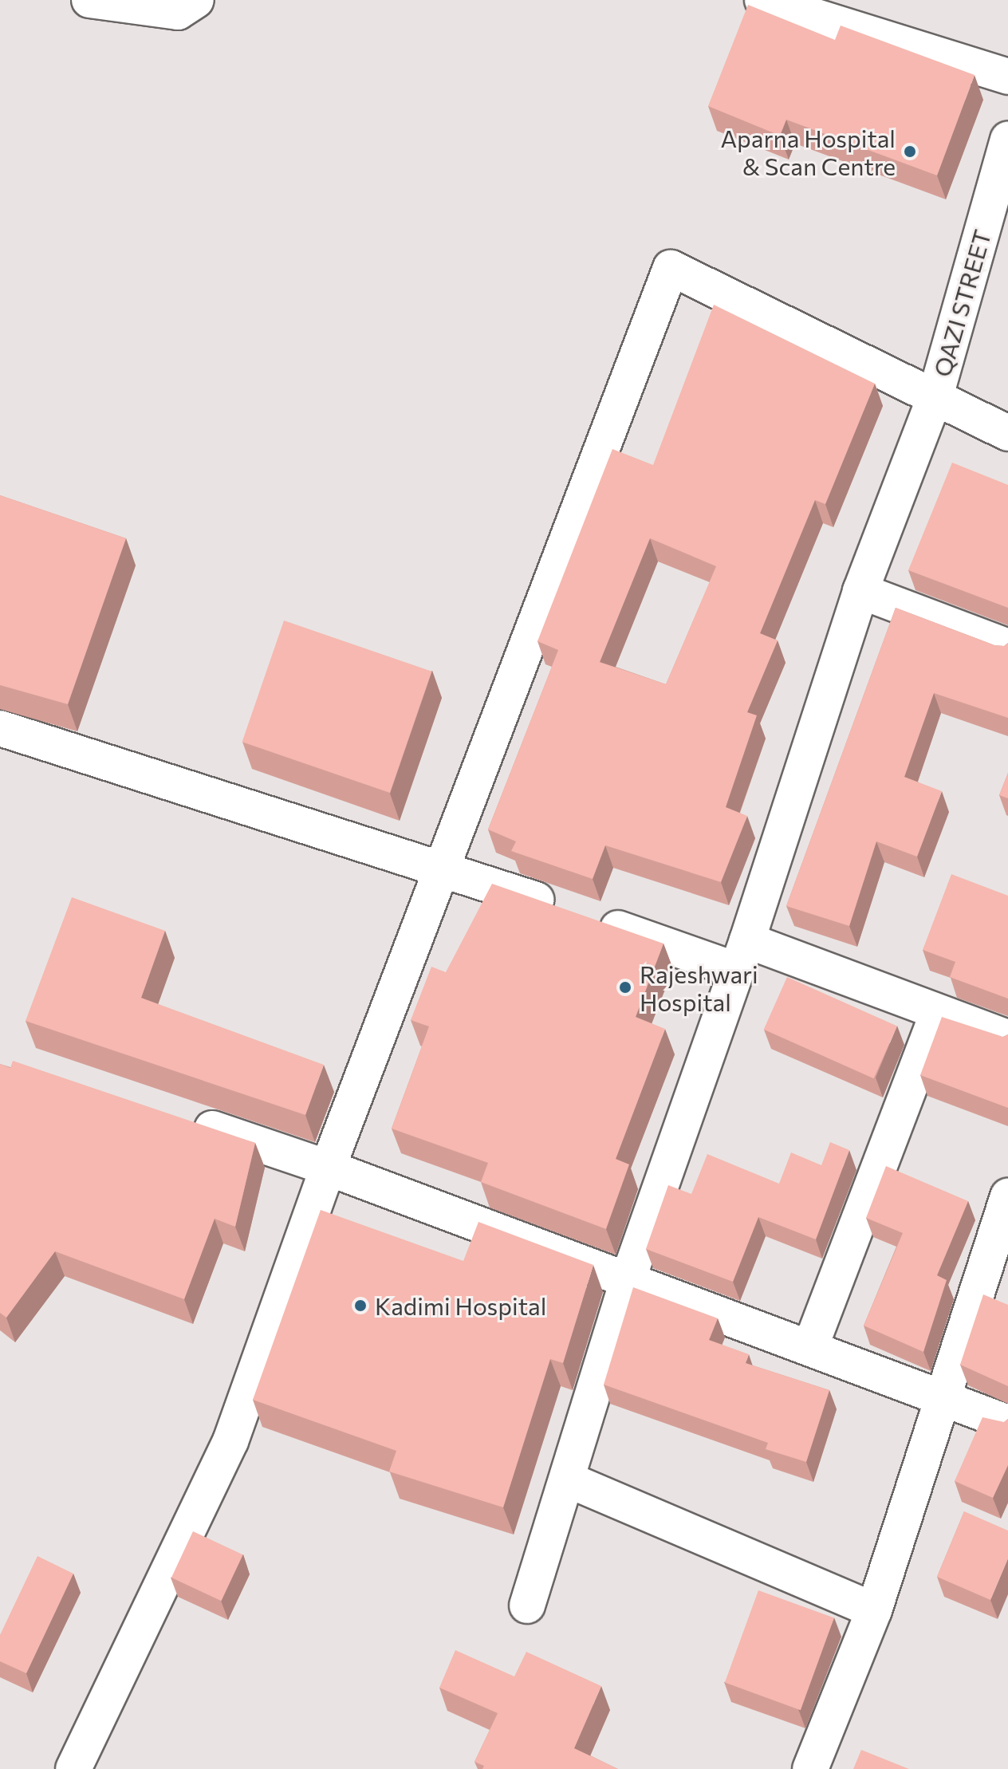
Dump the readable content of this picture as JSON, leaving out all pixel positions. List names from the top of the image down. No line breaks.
{"streets":{"street":["QAZI STREET"]},"places":["Aparna Hospital & Scan Centre","Rajeshwari Hospital","Kadimi Hospital"]}
